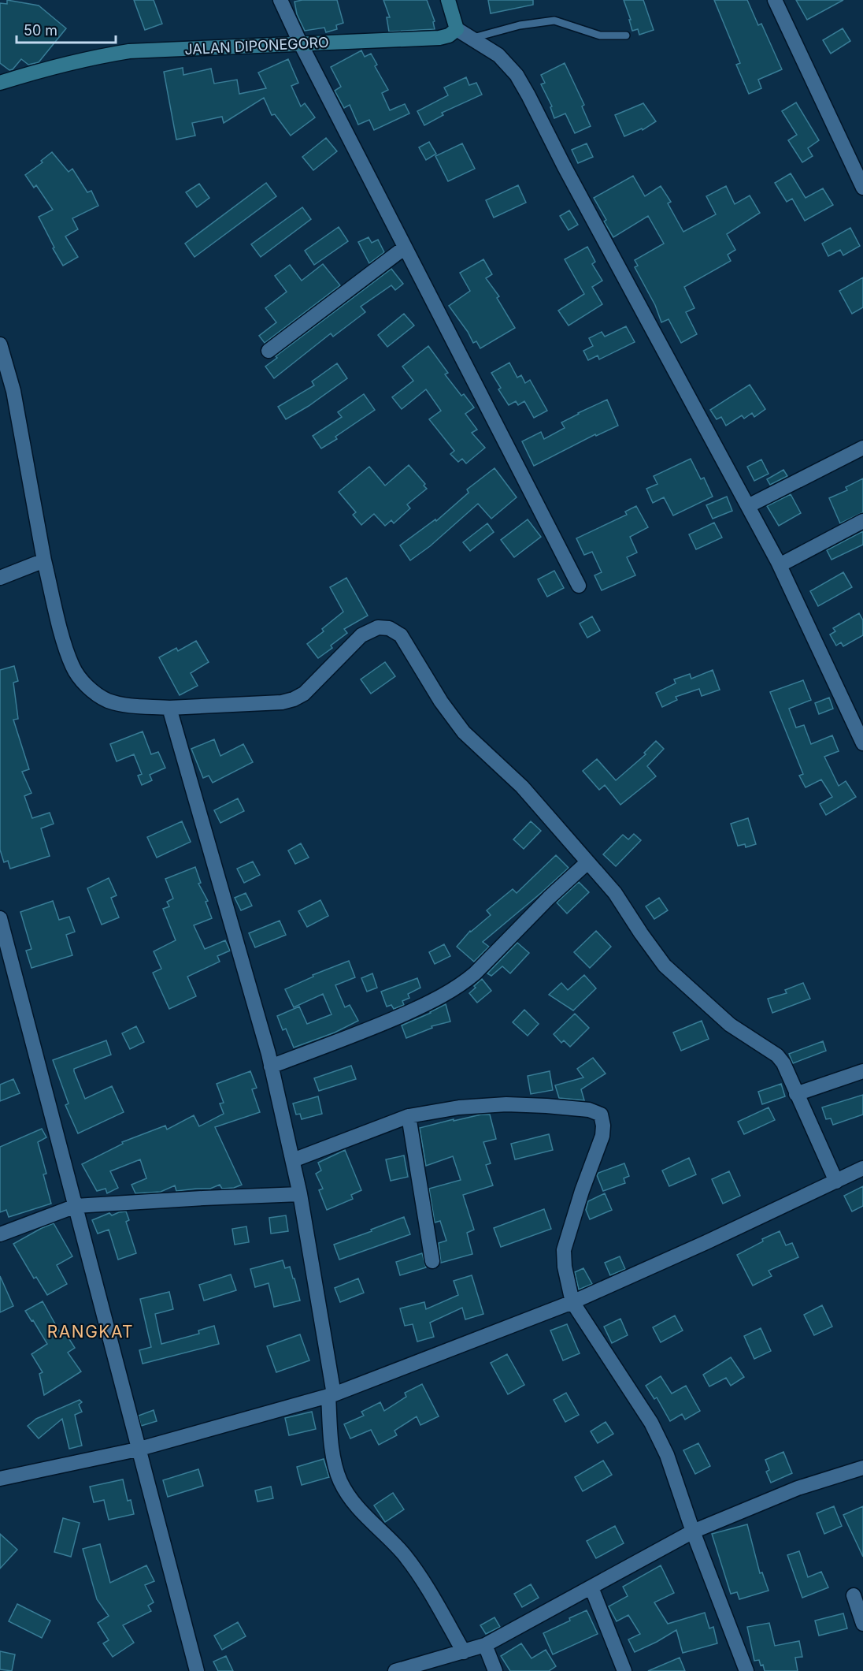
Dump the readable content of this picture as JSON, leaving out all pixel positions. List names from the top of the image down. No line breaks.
{"streets":{"street":["JALAN DIPONEGORO"]},"districts":["RANGKAT"],"scale_bar":"50 m"}
